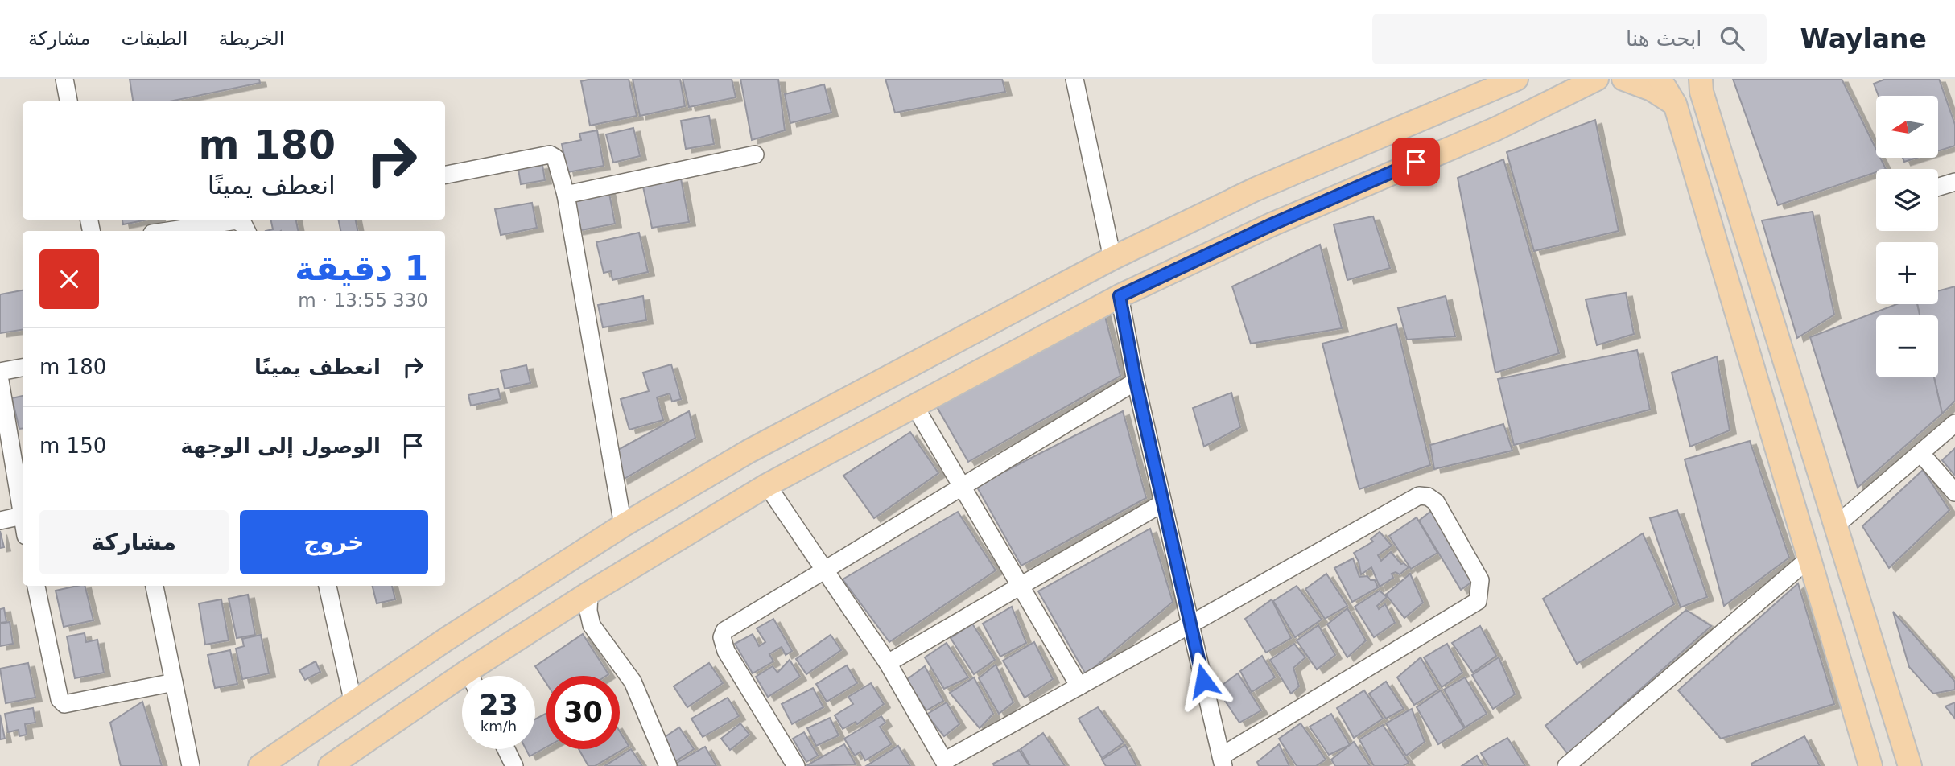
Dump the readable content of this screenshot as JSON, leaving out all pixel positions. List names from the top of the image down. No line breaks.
{"north":"left","page":{"header":"Waylane","search":"ابحث هنا","nav":["الخريطة","الطبقات","مشاركة"],"map_buttons":["+","−"],"turn":["180 m","انعطف يمينًا"],"heading":["1 دقيقة","330 m · 13:55"],"list":[{"name":"انعطف يمينًا","value":"180 m"},{"name":"الوصول إلى الوجهة","value":"150 m"}],"buttons":["خروج","مشاركة"],"speed":"23 km/h","limit":"30"}}
